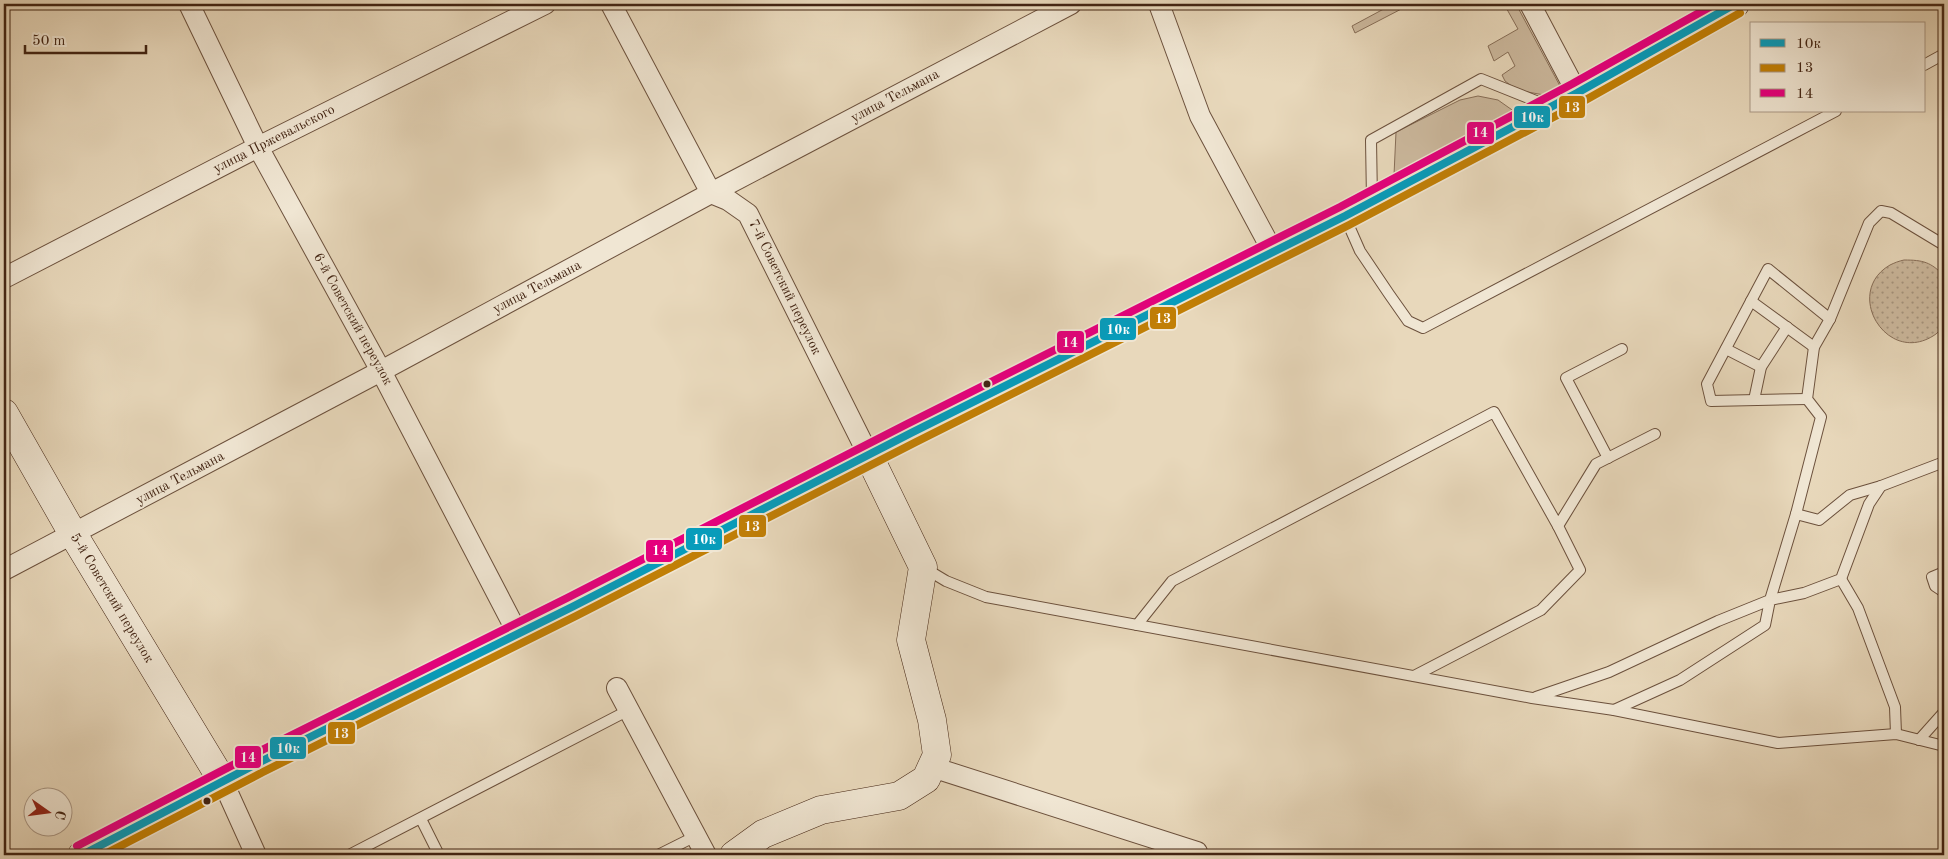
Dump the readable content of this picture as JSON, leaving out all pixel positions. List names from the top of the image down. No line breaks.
{"streets":{"main road":["5-й Советский переулок"],"street":["улица Тельмана","улица Пржевальского","7-й Советский переулок","6-й Советский переулок"]},"crossings":[["улица Тельмана","7-й Советский переулок"],["улица Тельмана","6-й Советский переулок"],["улица Тельмана","5-й Советский переулок"],["улица Пржевальского","6-й Советский переулок"]],"lines":["transit line 10к","transit line 14","transit line 13"],"legend":["10к","13","14"],"scale_bar":"50 m","north":"right"}
